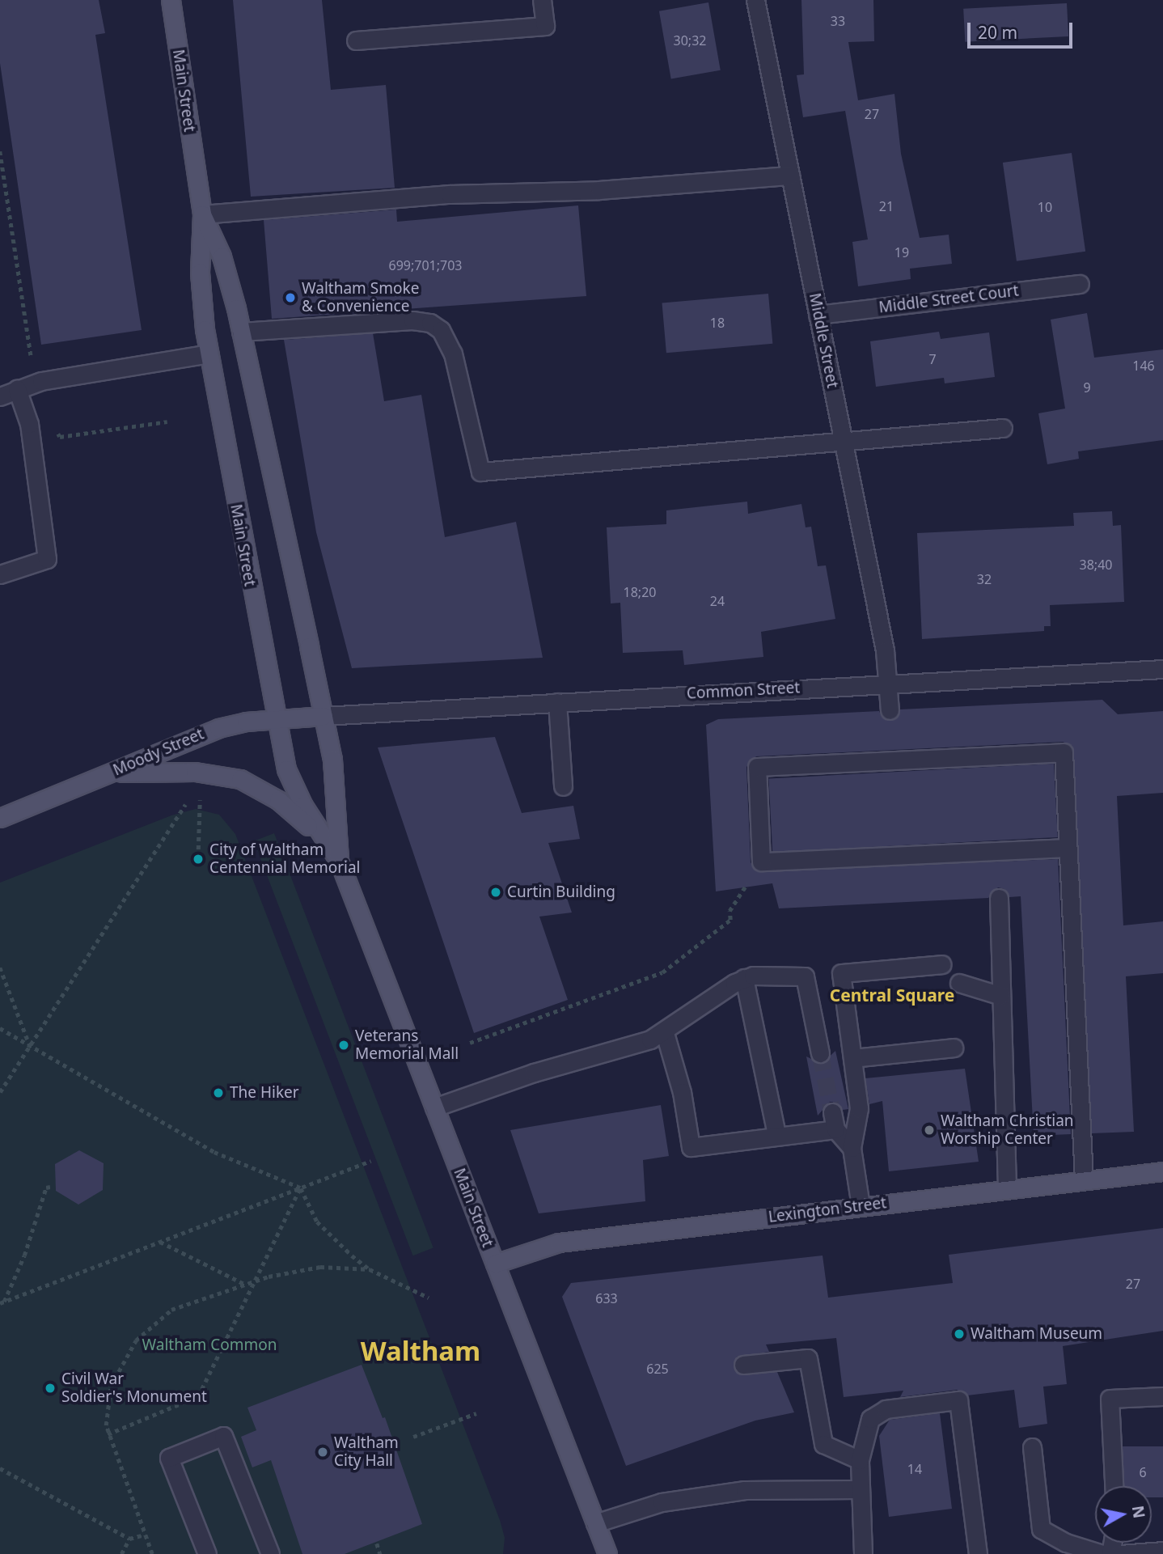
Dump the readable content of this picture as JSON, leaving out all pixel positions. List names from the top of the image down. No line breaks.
{"streets":{"main road":["Main Street","Moody Street","Lexington Street"],"street":["Middle Street Court","Middle Street","Common Street"]},"crossings":[["Main Street","Common Street"],["Main Street","Moody Street"],["Main Street","Lexington Street"],["Middle Street Court","Middle Street"],["Middle Street","Common Street"],["Common Street","Moody Street"]],"districts":["Central Square","Waltham"],"parks":["Waltham Common"],"places":["Waltham Smoke & Convenience","City of Waltham Centennial Memorial","Curtin Building","Veterans Memorial Mall","The Hiker","Waltham Christian Worship Center","Waltham Museum","Civil War Soldier's Monument","Waltham City Hall"],"house_numbers":["33","30;32","27","21","10","19","699;701;703","18","7","146","9","38;40","32","18;20","24","27","633","625","14","6"],"scale_bar":"20 m","north":"right"}
